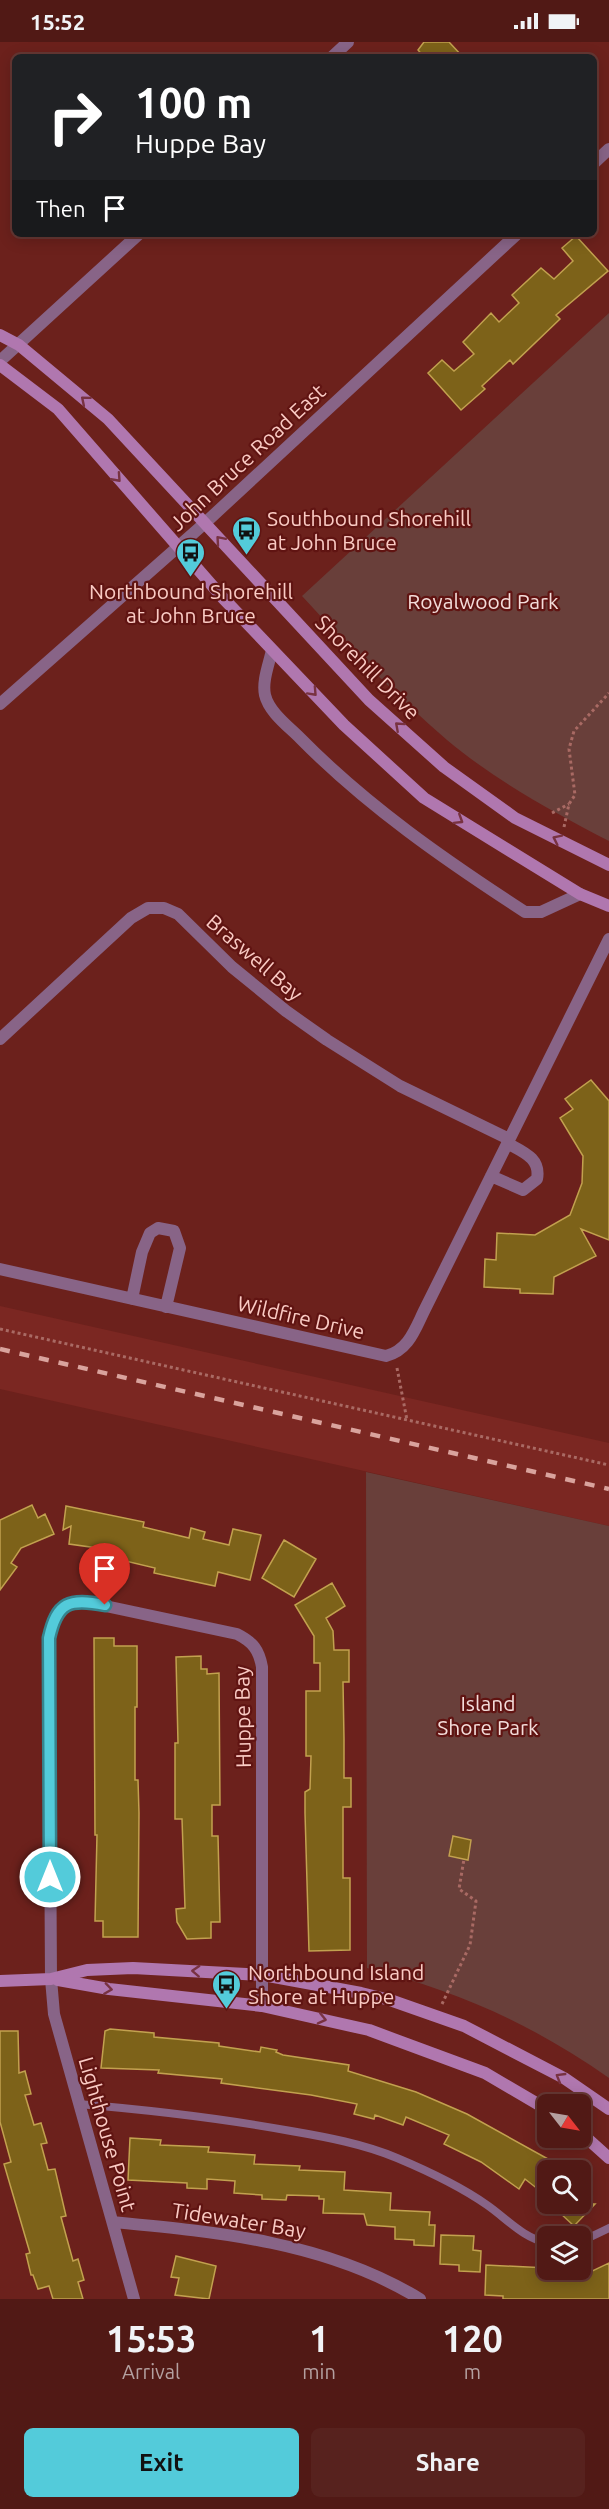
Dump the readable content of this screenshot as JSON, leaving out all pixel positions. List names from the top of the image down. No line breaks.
{"streets":{"street":["John Bruce Road East","Shorehill Drive","Braswell Bay","Wildfire Drive","Huppe Bay","Lighthouse Point","Tidewater Bay"]},"crossings":[["John Bruce Road East","Shorehill Drive"],["Huppe Bay","Lighthouse Point"],["Lighthouse Point","Tidewater Bay"]],"parks":["Royalwood Park","Island Shore Park"],"places":{"bus stop":["Southbound Shorehill at John Bruce","Northbound Shorehill at John Bruce","Northbound Island Shore at Huppe"]},"north":"bottom right","page":{"status":"15:52","turn":["100 m","Huppe Bay"],"then":"Then","eta":["15:53","Arrival","1","min","120","m"],"buttons":["Exit","Share"]}}
